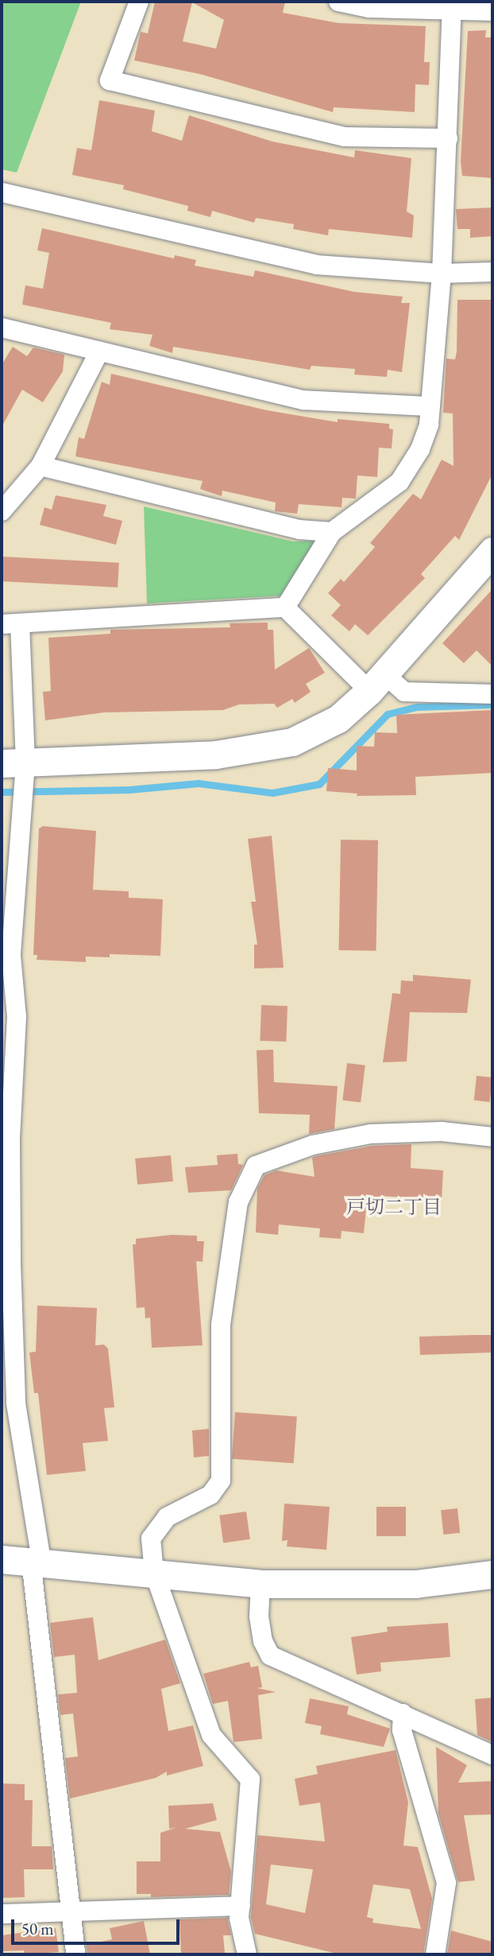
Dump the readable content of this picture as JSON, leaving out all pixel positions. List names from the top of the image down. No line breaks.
{"districts":["戸切二丁目"],"scale_bar":"50 m"}
